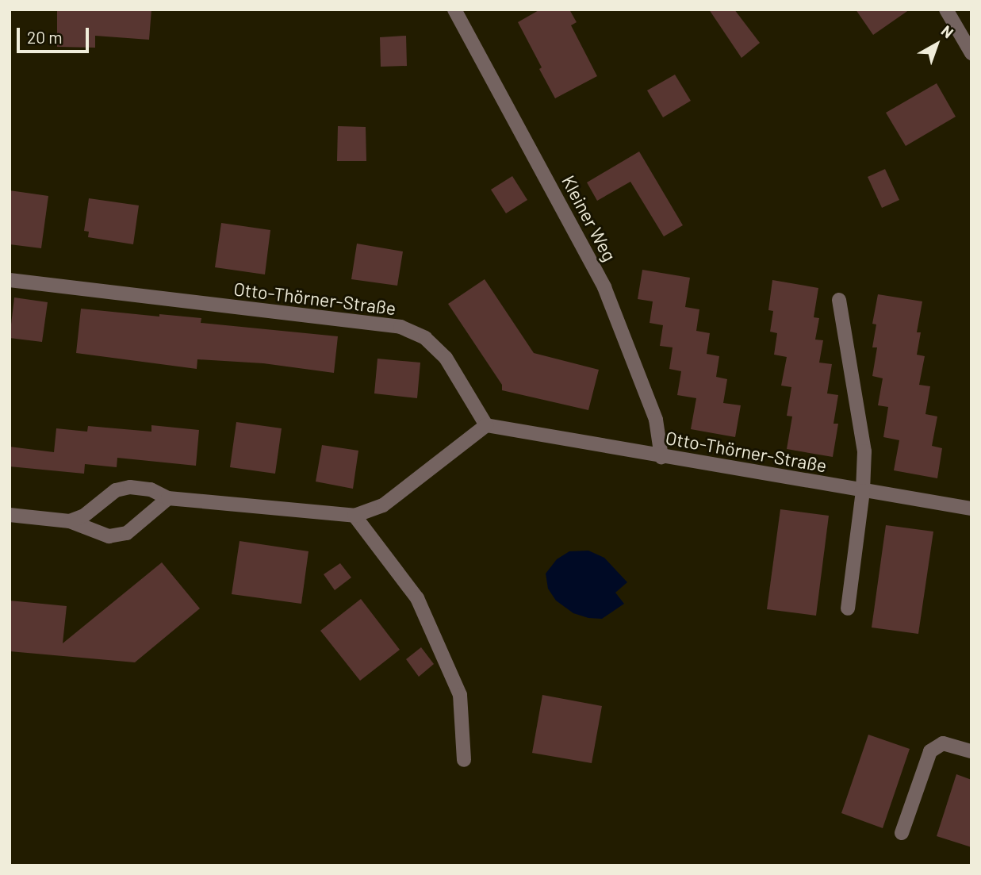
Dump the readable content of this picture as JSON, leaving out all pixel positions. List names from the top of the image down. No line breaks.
{"streets":{"street":["Kleiner Weg","Otto-Thörner-Straße"]},"crossings":[["Kleiner Weg","Otto-Thörner-Straße"]],"scale_bar":"20 m","north":"top right"}
